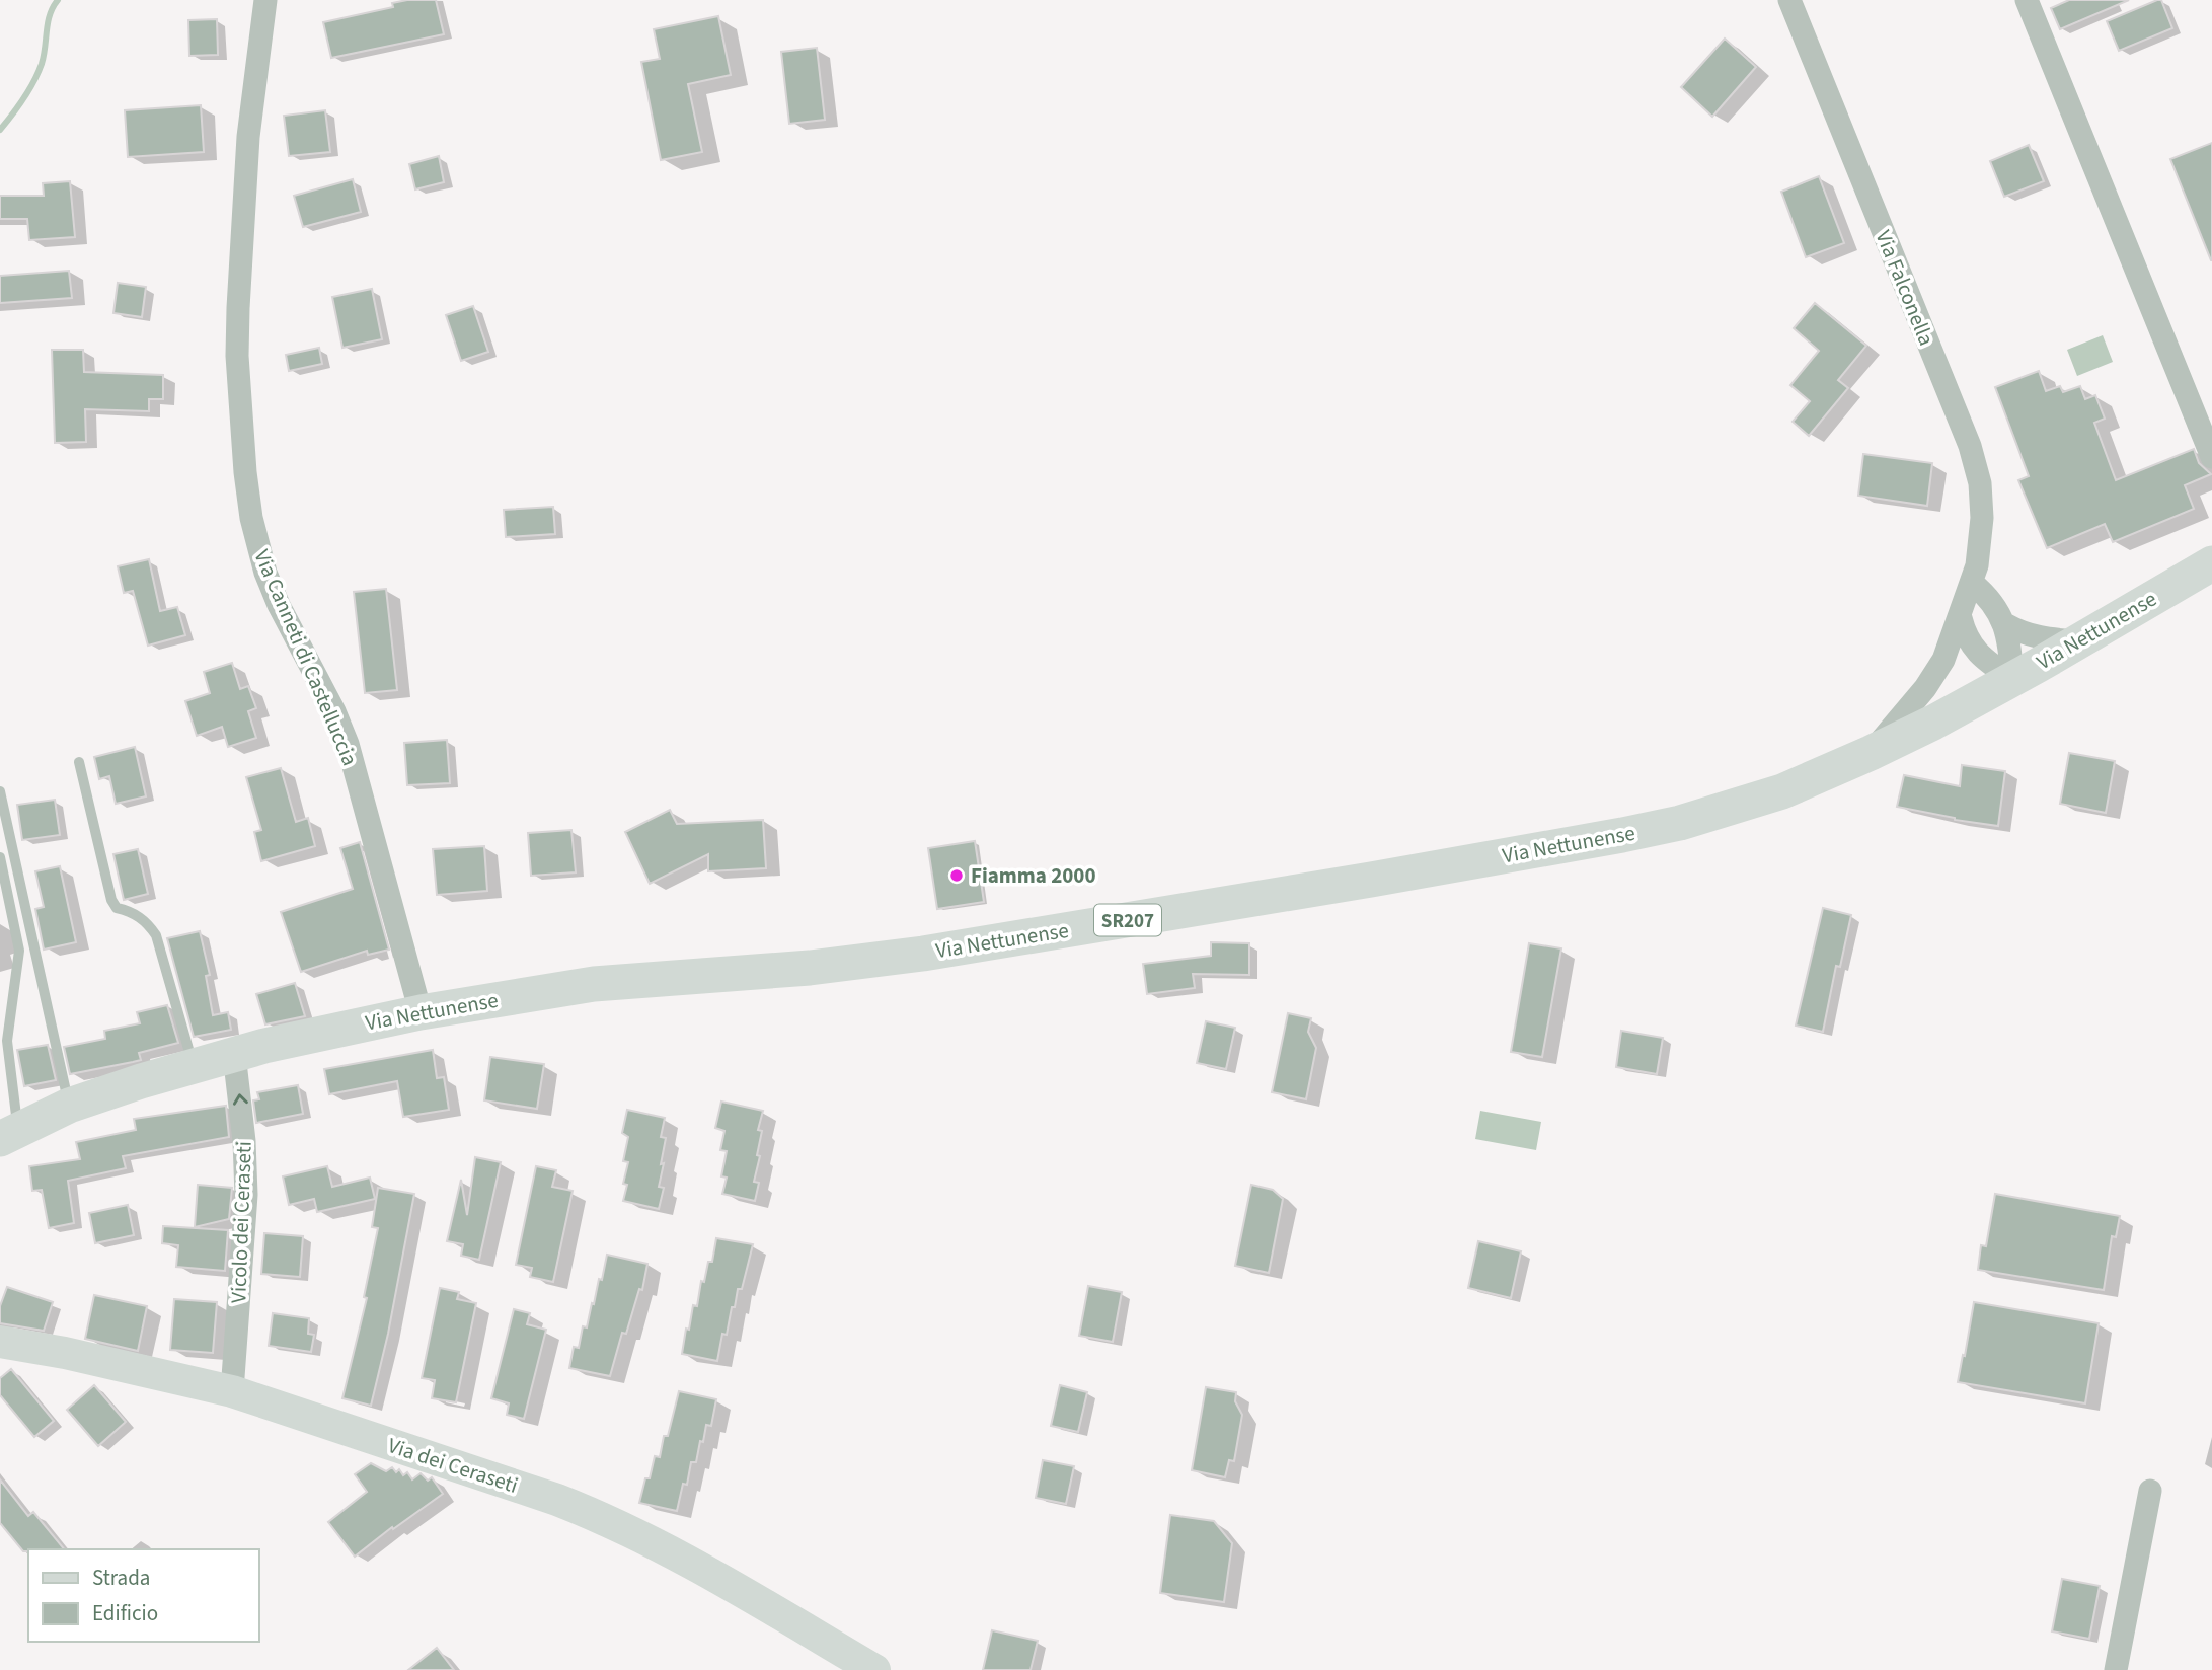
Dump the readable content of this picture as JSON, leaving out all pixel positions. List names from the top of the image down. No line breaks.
{"streets":{"main road":["Via Nettunense","SR207"],"street":["Via Falconella","Via Canneti di Castelluccia","Vicolo dei Ceraseti","Via dei Ceraseti"]},"crossings":[["Via Falconella","Via Nettunense"],["Via Nettunense","Via Canneti di Castelluccia"],["Via Nettunense","Vicolo dei Ceraseti"],["Vicolo dei Ceraseti","Via dei Ceraseti"]],"one_way":["Vicolo dei Ceraseti"],"places":["Fiamma 2000"],"legend":["Strada","Edificio"]}
